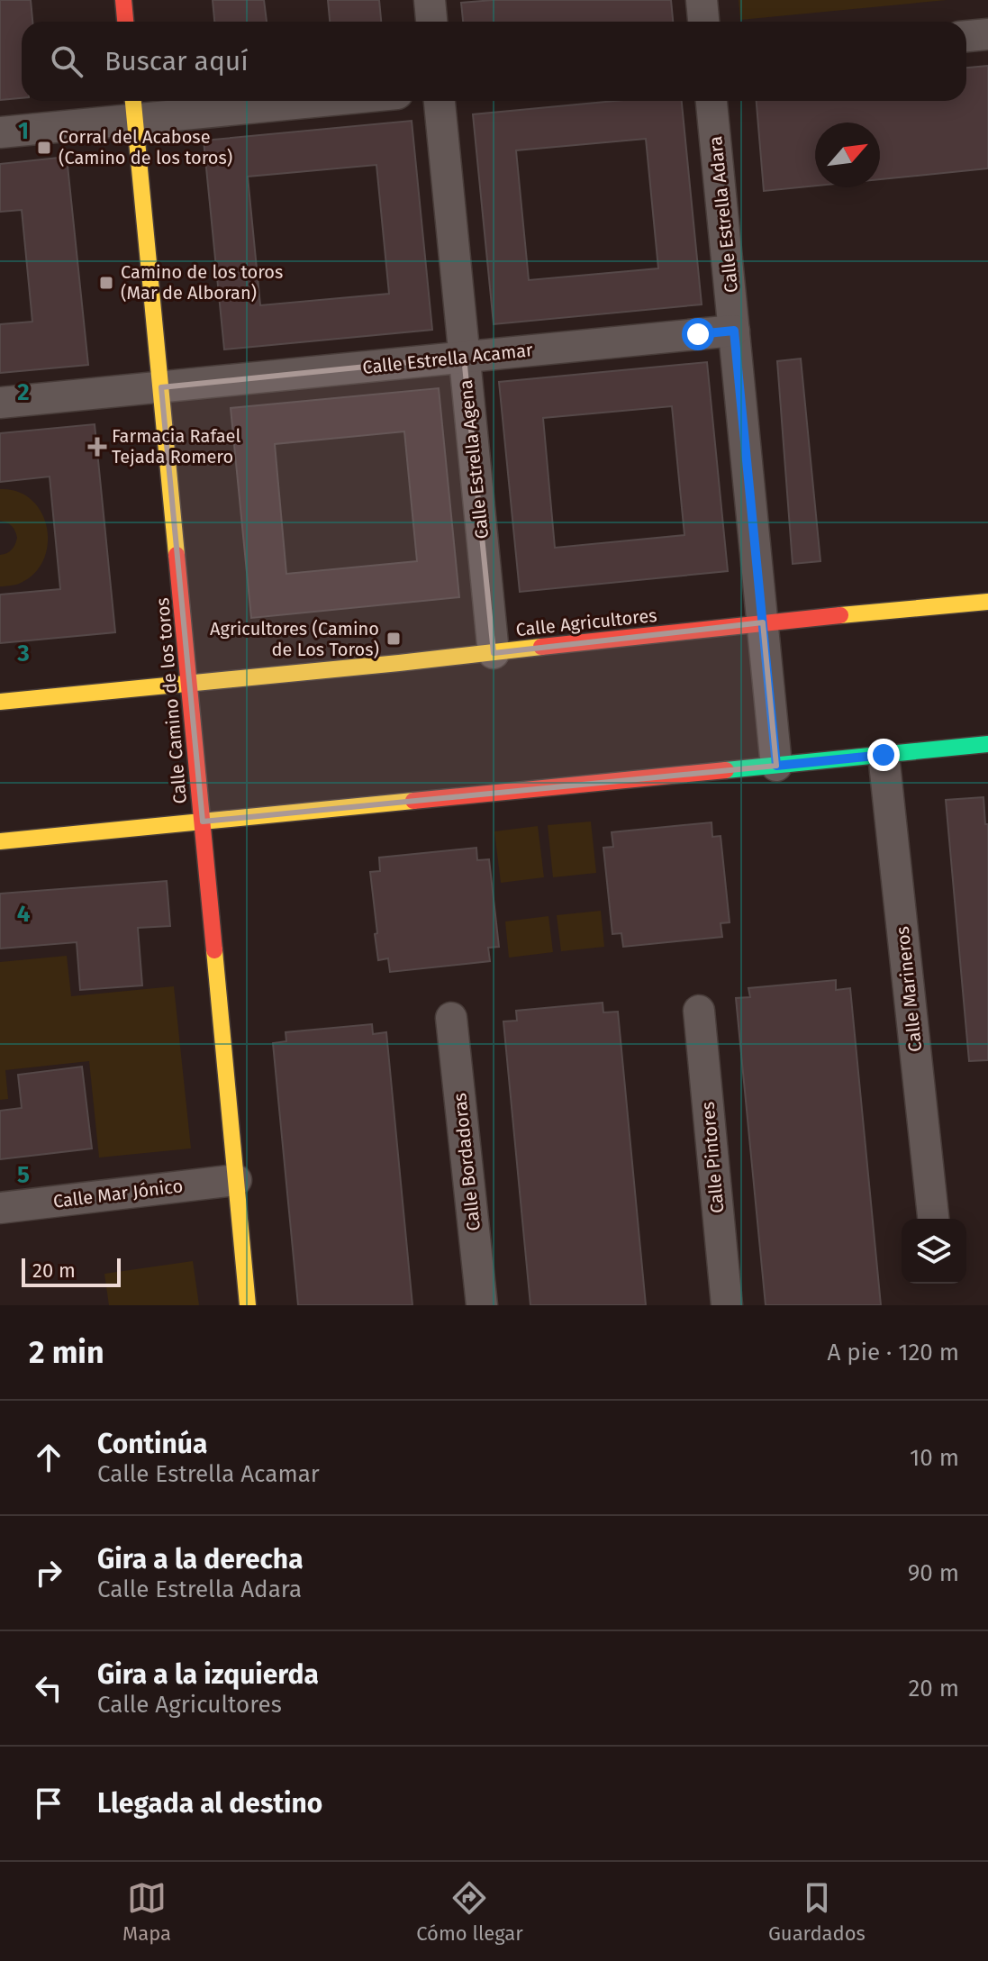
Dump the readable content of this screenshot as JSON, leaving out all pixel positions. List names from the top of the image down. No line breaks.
{"streets":{"street":["Calle Estrella Adara","Calle Estrella Acamar","Calle Estrella Agena","Calle Agricultores","Calle Camino de los toros","Calle Marineros","Calle Pintores","Calle Bordadoras","Calle Mar Jónico"]},"crossings":[["Calle Estrella Adara","Calle Estrella Acamar"],["Calle Estrella Adara","Calle Agricultores"],["Calle Estrella Acamar","Calle Estrella Agena"],["Calle Estrella Acamar","Calle Camino de los toros"],["Calle Estrella Agena","Calle Agricultores"],["Calle Agricultores","Calle Camino de los toros"],["Calle Camino de los toros","Calle Mar Jónico"]],"places":{"transit":["Corral del Acabose (Camino de los toros)","Camino de los toros (Mar de Alboran)","Agricultores (Camino de Los Toros)"],"health":["Farmacia Rafael Tejada Romero"]},"scale_bar":"20 m","north":"top right","page":{"search":"Buscar aquí","scale":"20 m","heading":["2 min","A pie · 120 m"],"list":[["Continúa","Calle Estrella Acamar","10 m"],["Gira a la derecha","Calle Estrella Adara","90 m"],["Gira a la izquierda","Calle Agricultores","20 m"],"Llegada al destino"],"nav":["Mapa","Cómo llegar","Guardados"]},"grid":{"rows":["1","2","3","4","5"]}}
